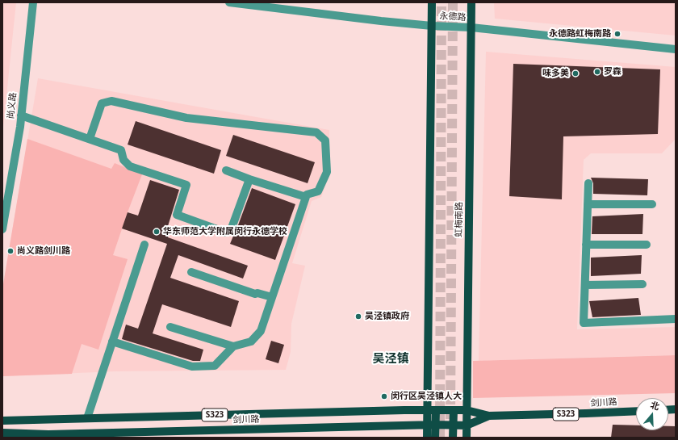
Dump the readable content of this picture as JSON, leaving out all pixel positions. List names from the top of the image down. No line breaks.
{"streets":{"main road":["虹梅南路","剑川路","S323"],"street":["永德路","尚义路"]},"crossings":[["永德路","虹梅南路"],["虹梅南路","剑川路"]],"districts":["吴泾镇"],"places":["永德路虹梅南路","罗森","味多美","华东师范大学附属闵行永德学校","尚义路剑川路","吴泾镇政府","闵行区吴泾镇人大"],"north":"top"}
